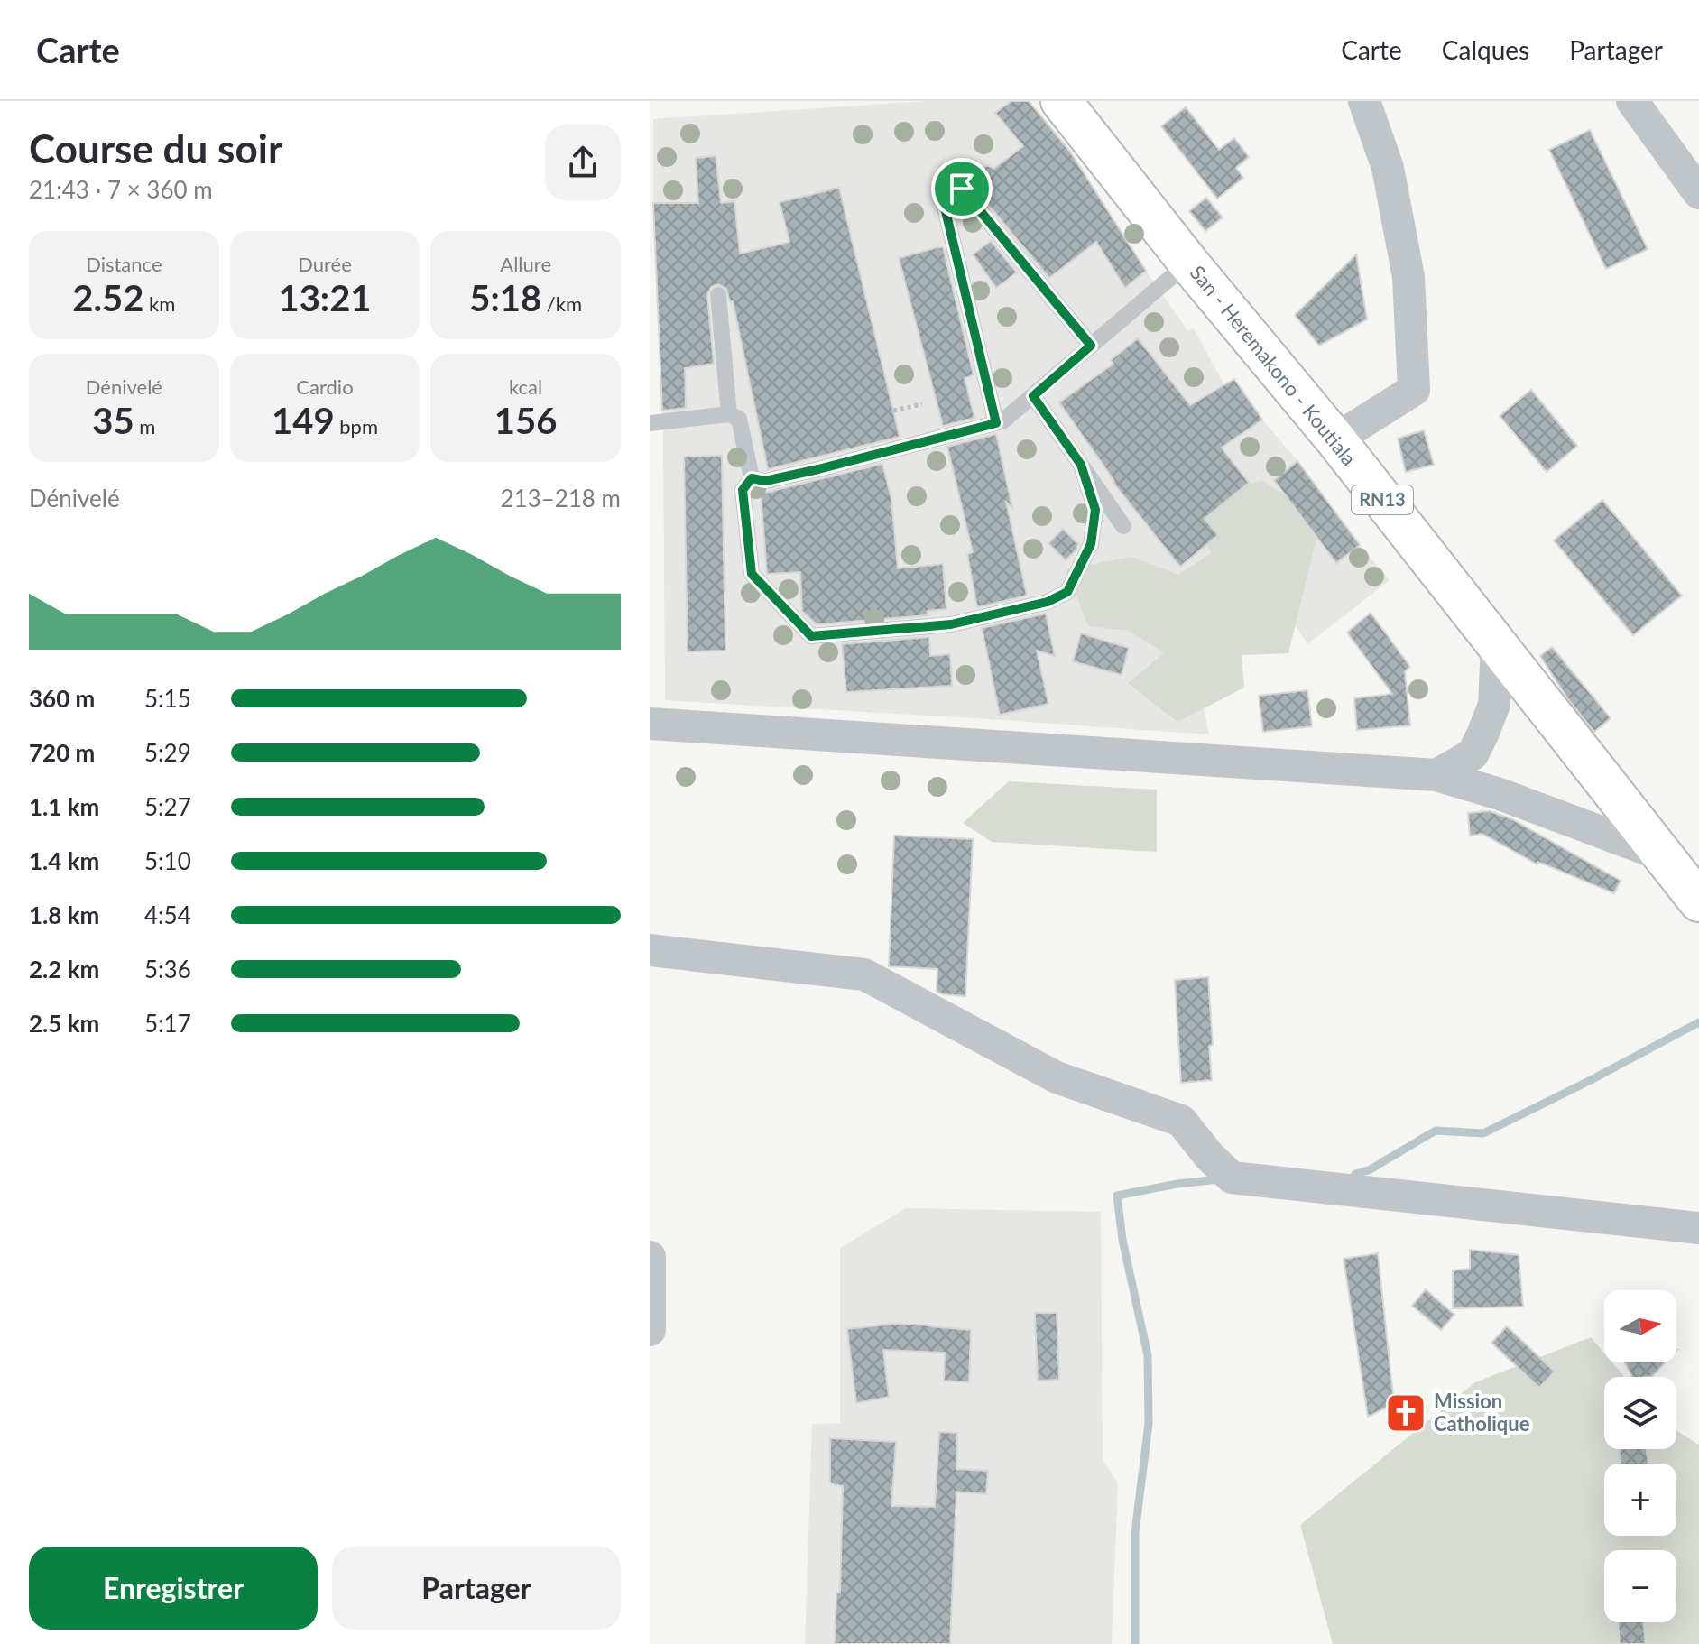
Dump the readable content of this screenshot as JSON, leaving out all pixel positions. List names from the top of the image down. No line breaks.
{"streets":{"main road":["San - Heremakono - Koutiala","RN13"]},"places":{"church":["Mission Catholique"]},"north":"right","page":{"header":"Carte","nav":["Carte","Calques","Partager"],"heading":["Course du soir","21:43 · 7 × 360 m"],"stats":[["Distance","2.52 km"],["Durée","13:21"],["Allure","5:18 /km"],["Dénivelé","35 m"],["Cardio","149 bpm"],["kcal","156"]],"chart":["Dénivelé","213–218 m"],"list":[{"name":"360 m","note":"5:15"},{"name":"720 m","note":"5:29"},{"name":"1.1 km","note":"5:27"},{"name":"1.4 km","note":"5:10"},{"name":"1.8 km","note":"4:54"},{"name":"2.2 km","note":"5:36"},{"name":"2.5 km","note":"5:17"}],"map_buttons":["+","−"],"buttons":["Enregistrer","Partager"]}}
